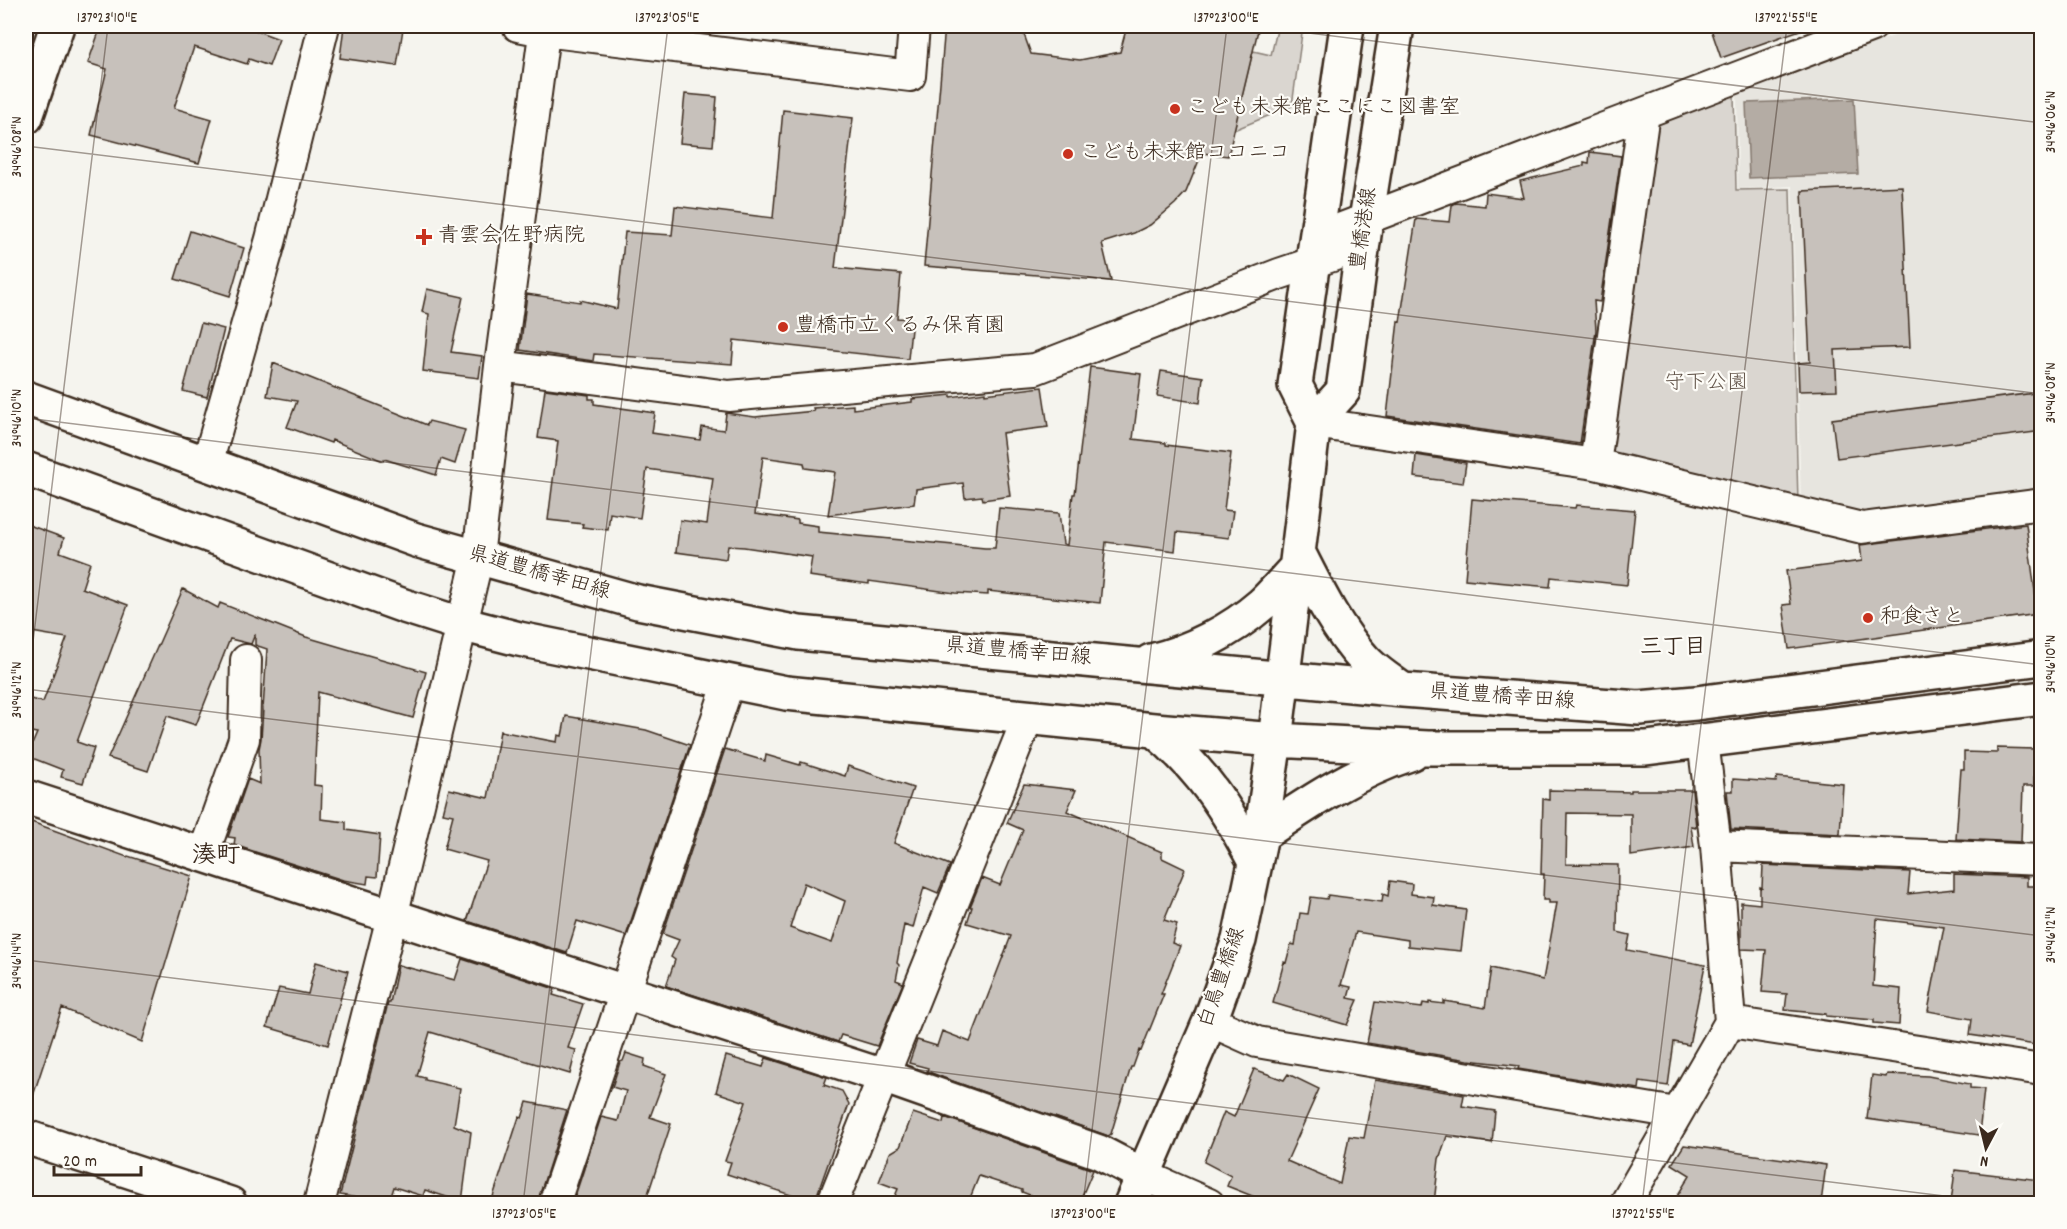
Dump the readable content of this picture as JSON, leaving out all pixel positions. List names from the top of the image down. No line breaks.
{"streets":{"main road":["豊橋港線","県道豊橋幸田線","白鳥豊橋線"]},"districts":["三丁目","湊町"],"parks":["守下公園"],"places":{"other":["こども未来館ここにこ図書室","こども未来館ココニコ","豊橋市立くるみ保育園","和食さと"],"health":["青雲会佐野病院"]},"scale_bar":"20 m","north":"bottom","coordinates":["137°23'10\"E","137°23'05\"E","137°23'00\"E","137°22'55\"E","34°46'06\"N","34°46'08\"N","34°46'10\"N","34°46'12\"N","34°46'14\"N"]}
